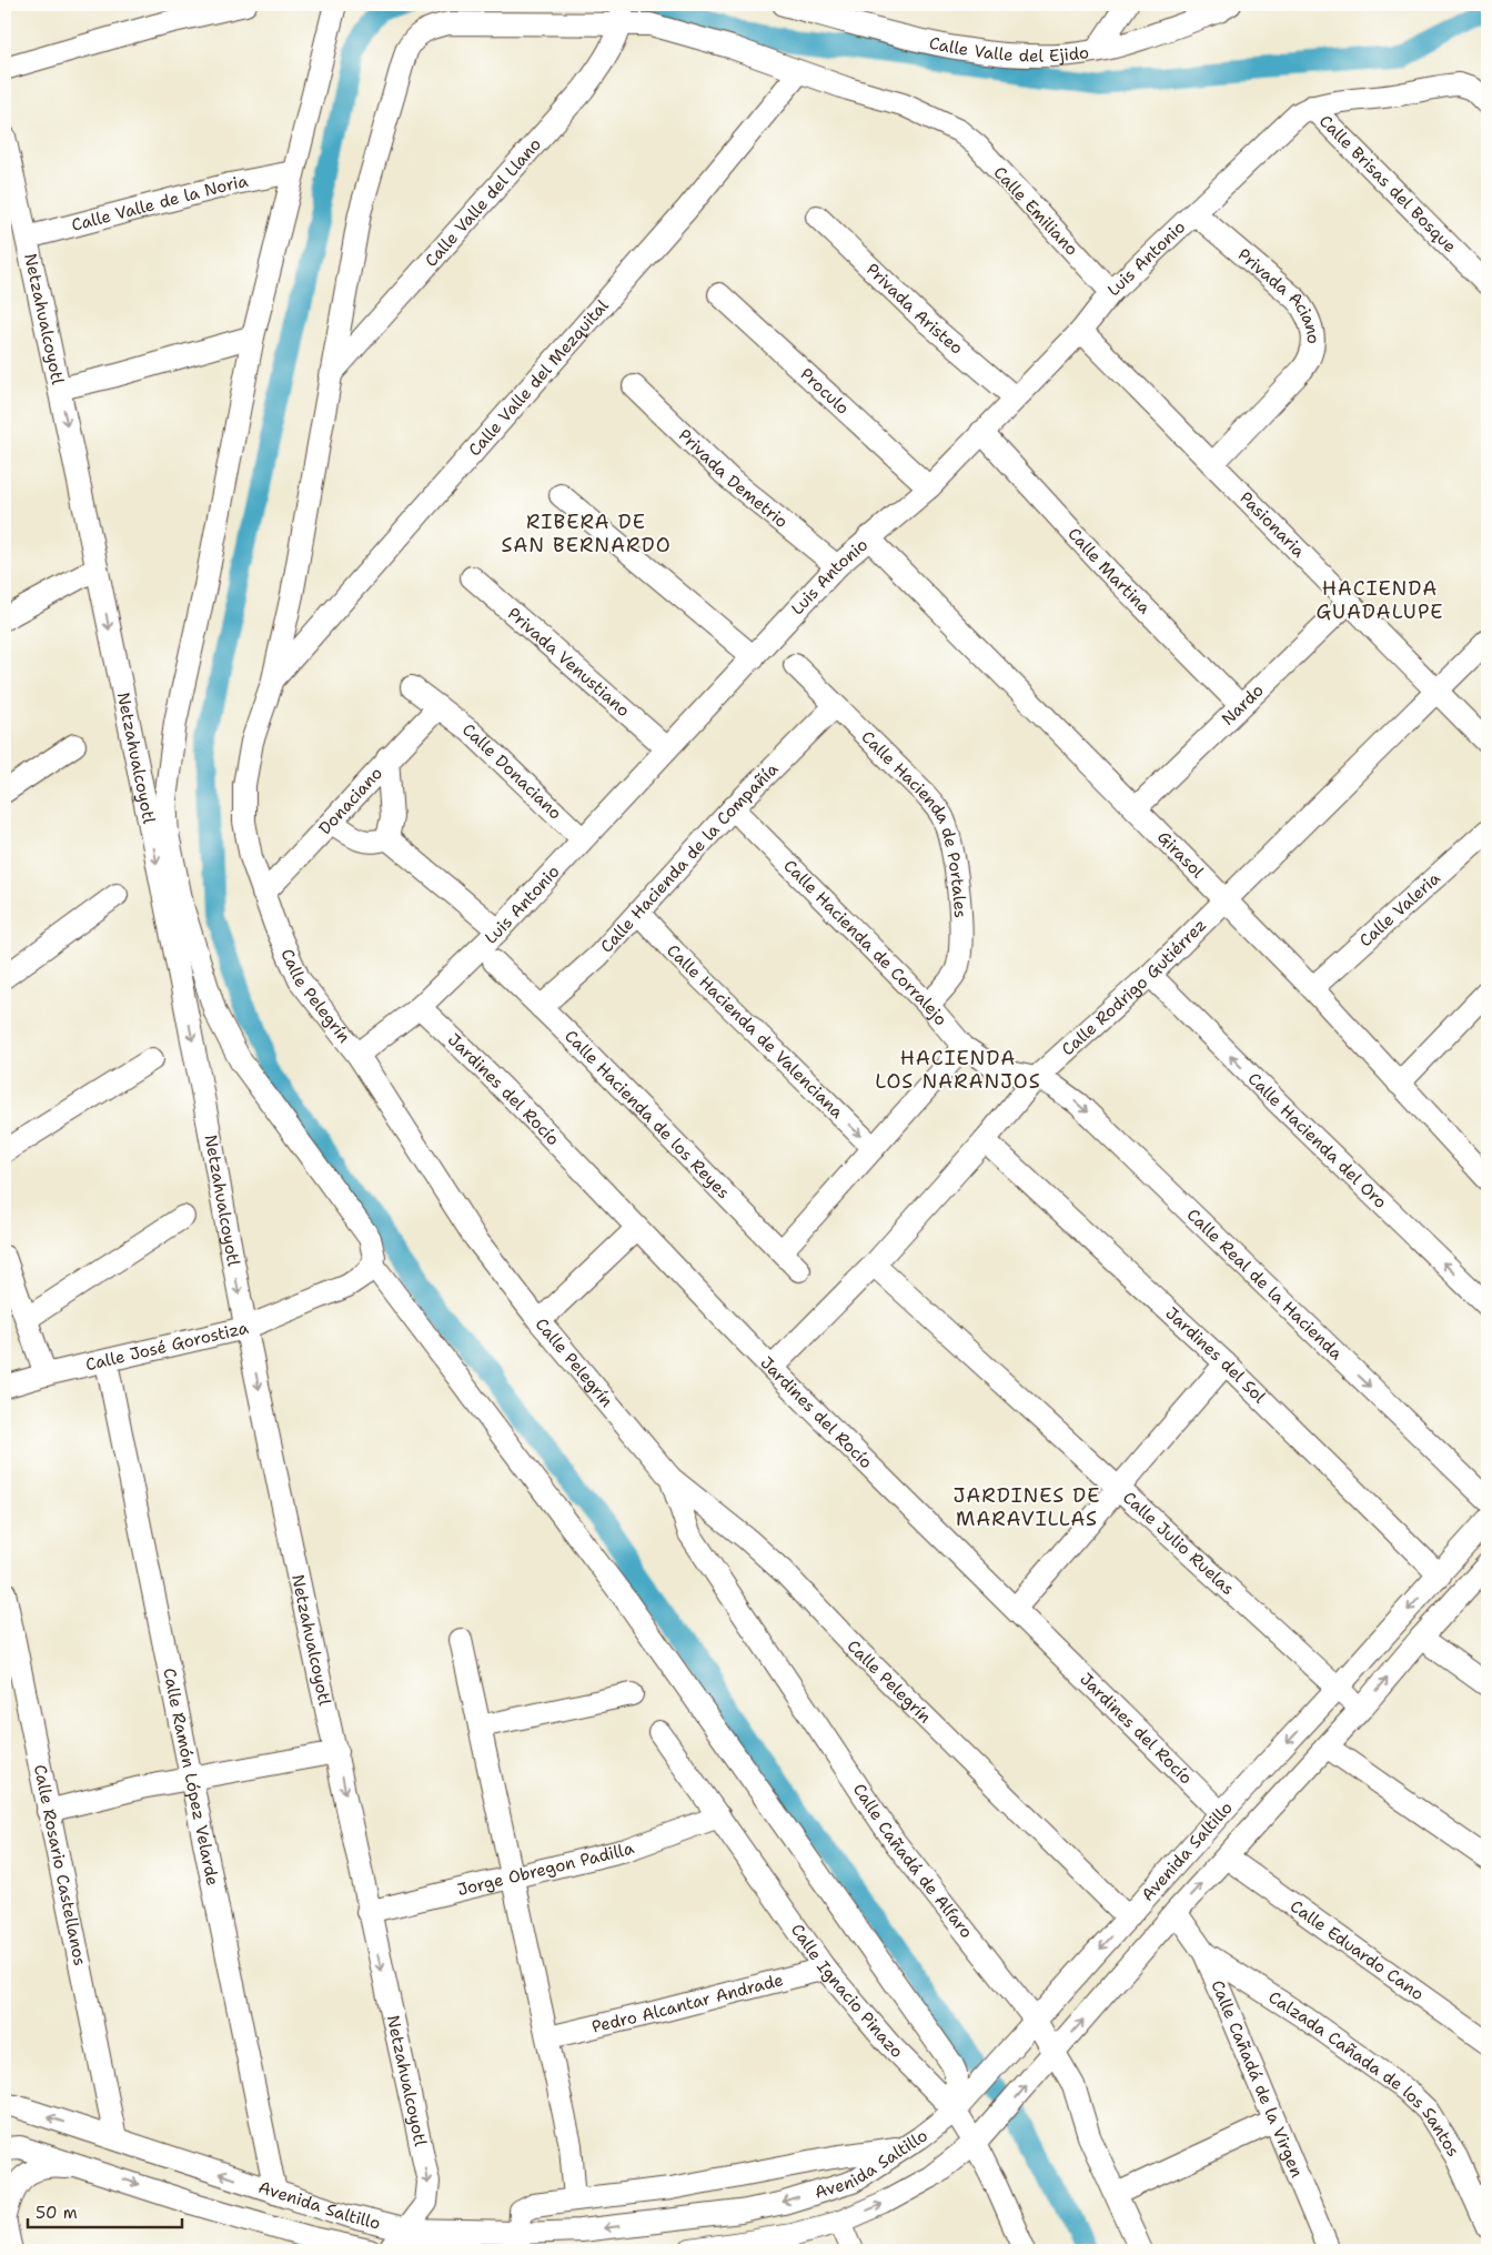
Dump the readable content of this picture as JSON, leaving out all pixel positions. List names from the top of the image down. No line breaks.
{"streets":{"street":["Calle Valle del Ejido","Calle Brisas del Bosque","Calle Valle de la Noria","Calle Valle del Llano","Calle Emiliano","Luis Antonio","Privada Aciano","Privada Aristeo","Netzahualcoyotl","Calle Valle del Mezquital","Proculo","Privada Demetrio","Pasionaria","Calle Martina","Privada Venustiano","Nardo","Calle Donaciano","Donaciano","Calle Hacienda de Portales","Girasol","Calle Hacienda de la Compañía","Calle Valeria","Calle Hacienda de Corralejo","Calle Rodrigo Gutiérrez","Calle Pelegrín","Calle Hacienda de Valenciana","Jardines del Rocío","Calle Hacienda de los Reyes","Calle Hacienda del Oro","Calle Real de la Hacienda","Calle José Gorostiza","Jardines del Sol","Calle Julio Ruelas","Calle Ramón López Velarde","Avenida Saltillo","Calle Cañadá de Alfaro","Calle Rosario Castellanos","Jorge Obregon Padilla","Calle Eduardo Cano","Calle Ignacio Pinazo","Pedro Alcantar Andrade","Calzada Cañada de los Santos","Calle Cañadá de la Virgen"]},"crossings":[["Calle Brisas del Bosque","Luis Antonio"],["Calle Valle de la Noria","Netzahualcoyotl"],["Calle Valle del Llano","Calle Emiliano"],["Calle Valle del Llano","Calle Pelegrín"],["Calle Emiliano","Luis Antonio"],["Calle Emiliano","Calle Valle del Mezquital"],["Calle Emiliano","Calle Pelegrín"],["Luis Antonio","Privada Aciano"],["Luis Antonio","Privada Aristeo"],["Luis Antonio","Proculo"],["Luis Antonio","Privada Demetrio"],["Luis Antonio","Pasionaria"],["Luis Antonio","Calle Martina"],["Luis Antonio","Privada Venustiano"],["Luis Antonio","Calle Donaciano"],["Luis Antonio","Girasol"],["Luis Antonio","Calle Pelegrín"],["Luis Antonio","Jardines del Rocío"],["Privada Aciano","Pasionaria"],["Netzahualcoyotl","Calle José Gorostiza"],["Netzahualcoyotl","Avenida Saltillo"],["Netzahualcoyotl","Jorge Obregon Padilla"],["Calle Valle del Mezquital","Calle Pelegrín"],["Pasionaria","Nardo"],["Pasionaria","Calle Rodrigo Gutiérrez"],["Calle Martina","Nardo"],["Nardo","Girasol"],["Calle Donaciano","Donaciano"],["Donaciano","Calle Pelegrín"],["Calle Hacienda de Portales","Calle Hacienda de la Compañía"],["Calle Hacienda de Portales","Calle Hacienda de Corralejo"],["Girasol","Calle Valeria"],["Girasol","Calle Rodrigo Gutiérrez"],["Calle Hacienda de la Compañía","Calle Hacienda de Corralejo"],["Calle Hacienda de la Compañía","Calle Hacienda de Valenciana"],["Calle Hacienda de la Compañía","Calle Hacienda de los Reyes"],["Calle Hacienda de Corralejo","Calle Rodrigo Gutiérrez"],["Calle Hacienda de Corralejo","Calle Real de la Hacienda"],["Calle Rodrigo Gutiérrez","Jardines del Rocío"],["Calle Rodrigo Gutiérrez","Calle Hacienda del Oro"],["Calle Rodrigo Gutiérrez","Calle Real de la Hacienda"],["Calle Rodrigo Gutiérrez","Jardines del Sol"],["Calle Rodrigo Gutiérrez","Calle Julio Ruelas"],["Calle Pelegrín","Avenida Saltillo"],["Calle Pelegrín","Calle Cañadá de Alfaro"],["Jardines del Rocío","Avenida Saltillo"],["Calle José Gorostiza","Calle Ramón López Velarde"],["Jardines del Sol","Avenida Saltillo"],["Calle Julio Ruelas","Avenida Saltillo"],["Calle Ramón López Velarde","Avenida Saltillo"],["Avenida Saltillo","Calle Cañadá de Alfaro"],["Avenida Saltillo","Calle Rosario Castellanos"],["Avenida Saltillo","Calle Eduardo Cano"],["Avenida Saltillo","Calle Ignacio Pinazo"],["Avenida Saltillo","Calle Cañadá de la Virgen"],["Jorge Obregon Padilla","Calle Ignacio Pinazo"],["Calle Ignacio Pinazo","Pedro Alcantar Andrade"],["Calzada Cañada de los Santos","Calle Cañadá de la Virgen"]],"one_way":["Calle Hacienda de Valenciana","Calle Hacienda del Oro","Calle Real de la Hacienda"],"districts":["RIBERA DE SAN BERNARDO","HACIENDA GUADALUPE","HACIENDA LOS NARANJOS","JARDINES DE MARAVILLAS"],"scale_bar":"50 m"}
